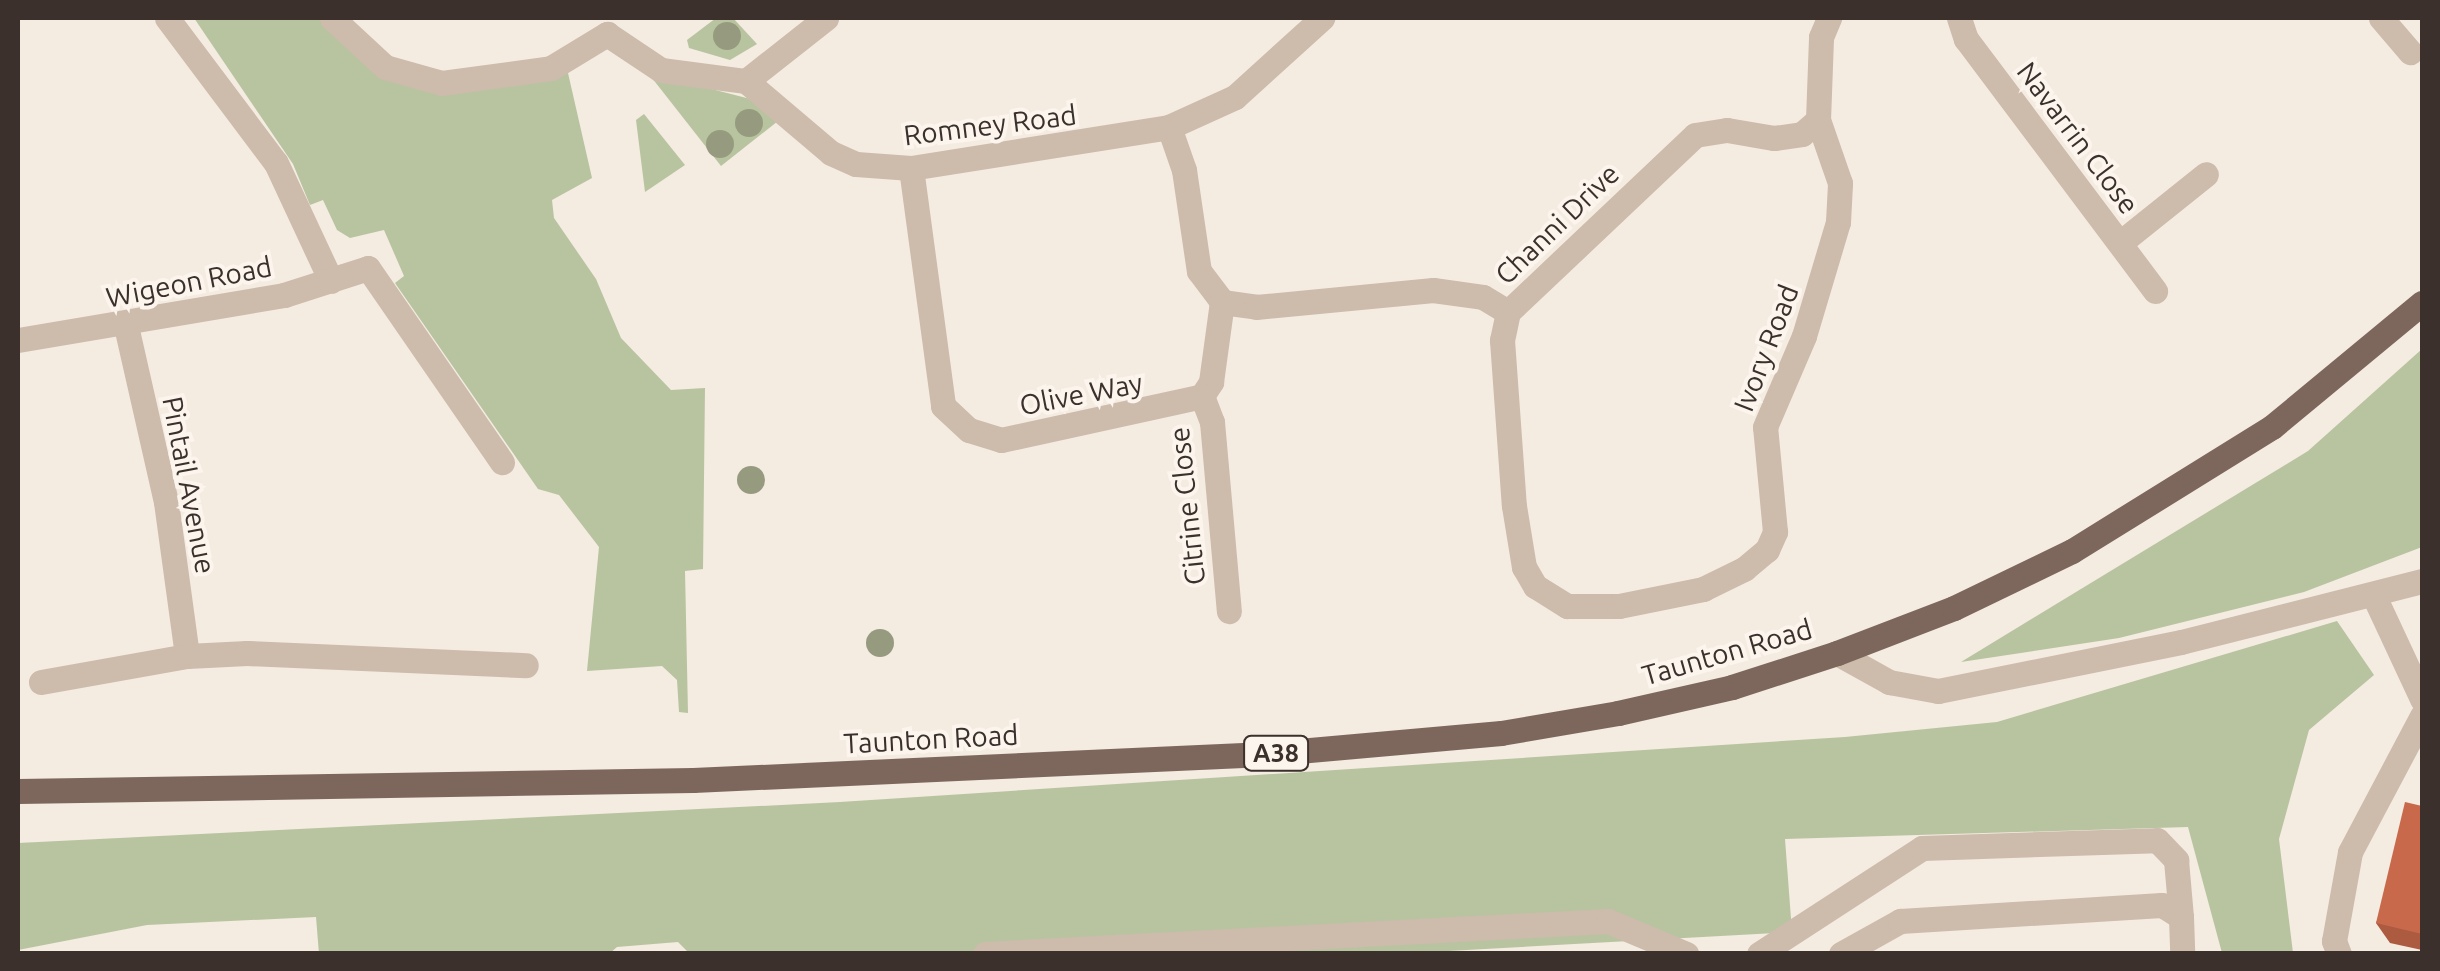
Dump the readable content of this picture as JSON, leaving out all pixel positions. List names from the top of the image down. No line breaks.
{"streets":{"main road":["Taunton Road","A38"],"street":["Romney Road","Navarrin Close","Channi Drive","Wigeon Road","Ivory Road","Olive Way","Pintail Avenue","Citrine Close"]},"crossings":[["Romney Road","Olive Way"],["Channi Drive","Ivory Road"],["Wigeon Road","Pintail Avenue"],["Olive Way","Citrine Close"]]}
